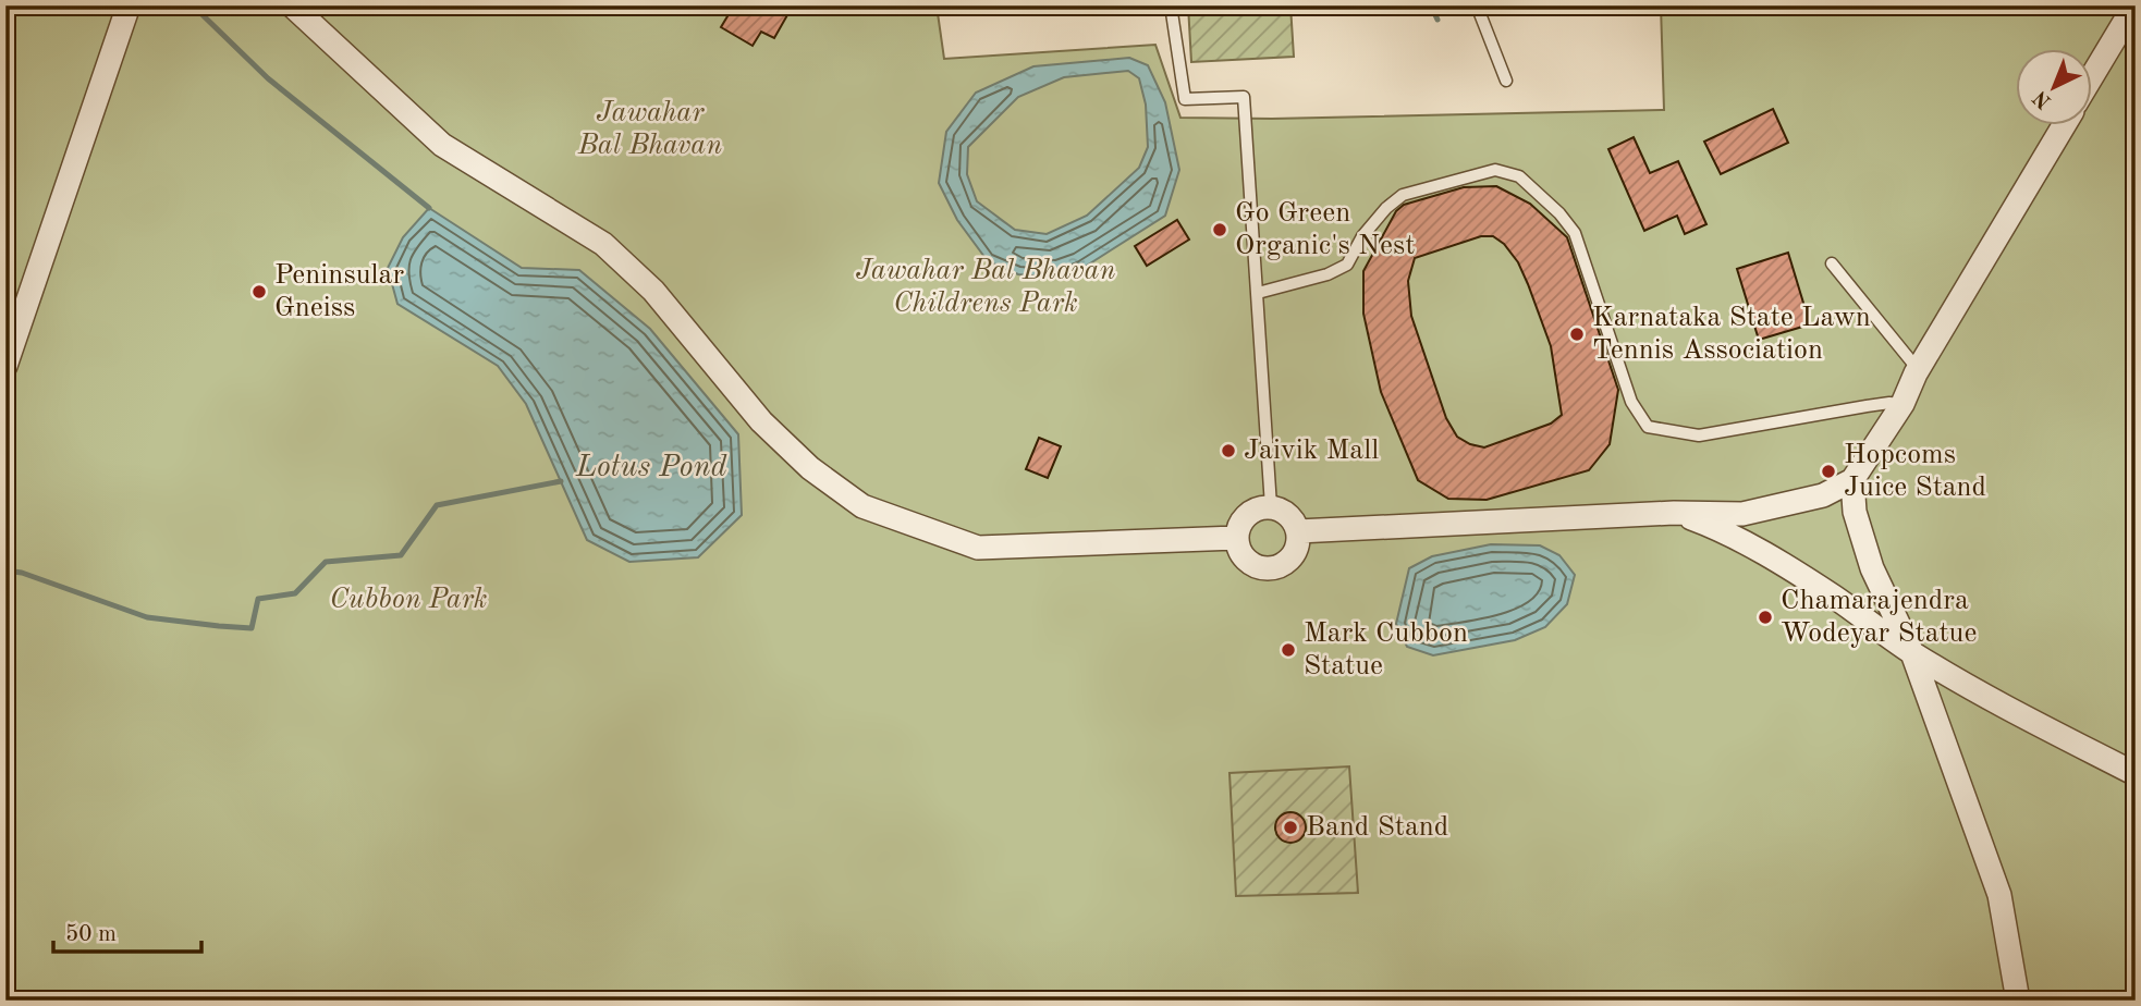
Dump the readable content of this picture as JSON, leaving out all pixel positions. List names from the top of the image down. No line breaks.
{"water":["Lotus Pond"],"parks":["Jawahar Bal Bhavan","Jawahar Bal Bhavan Childrens Park","Cubbon Park"],"places":["Go Green Organic's Nest","Peninsular Gneiss","Karnataka State Lawn Tennis Association","Jaivik Mall","Hopcoms Juice Stand","Chamarajendra Wodeyar Statue","Mark Cubbon Statue","Band Stand"],"scale_bar":"50 m","north":"bottom left"}
